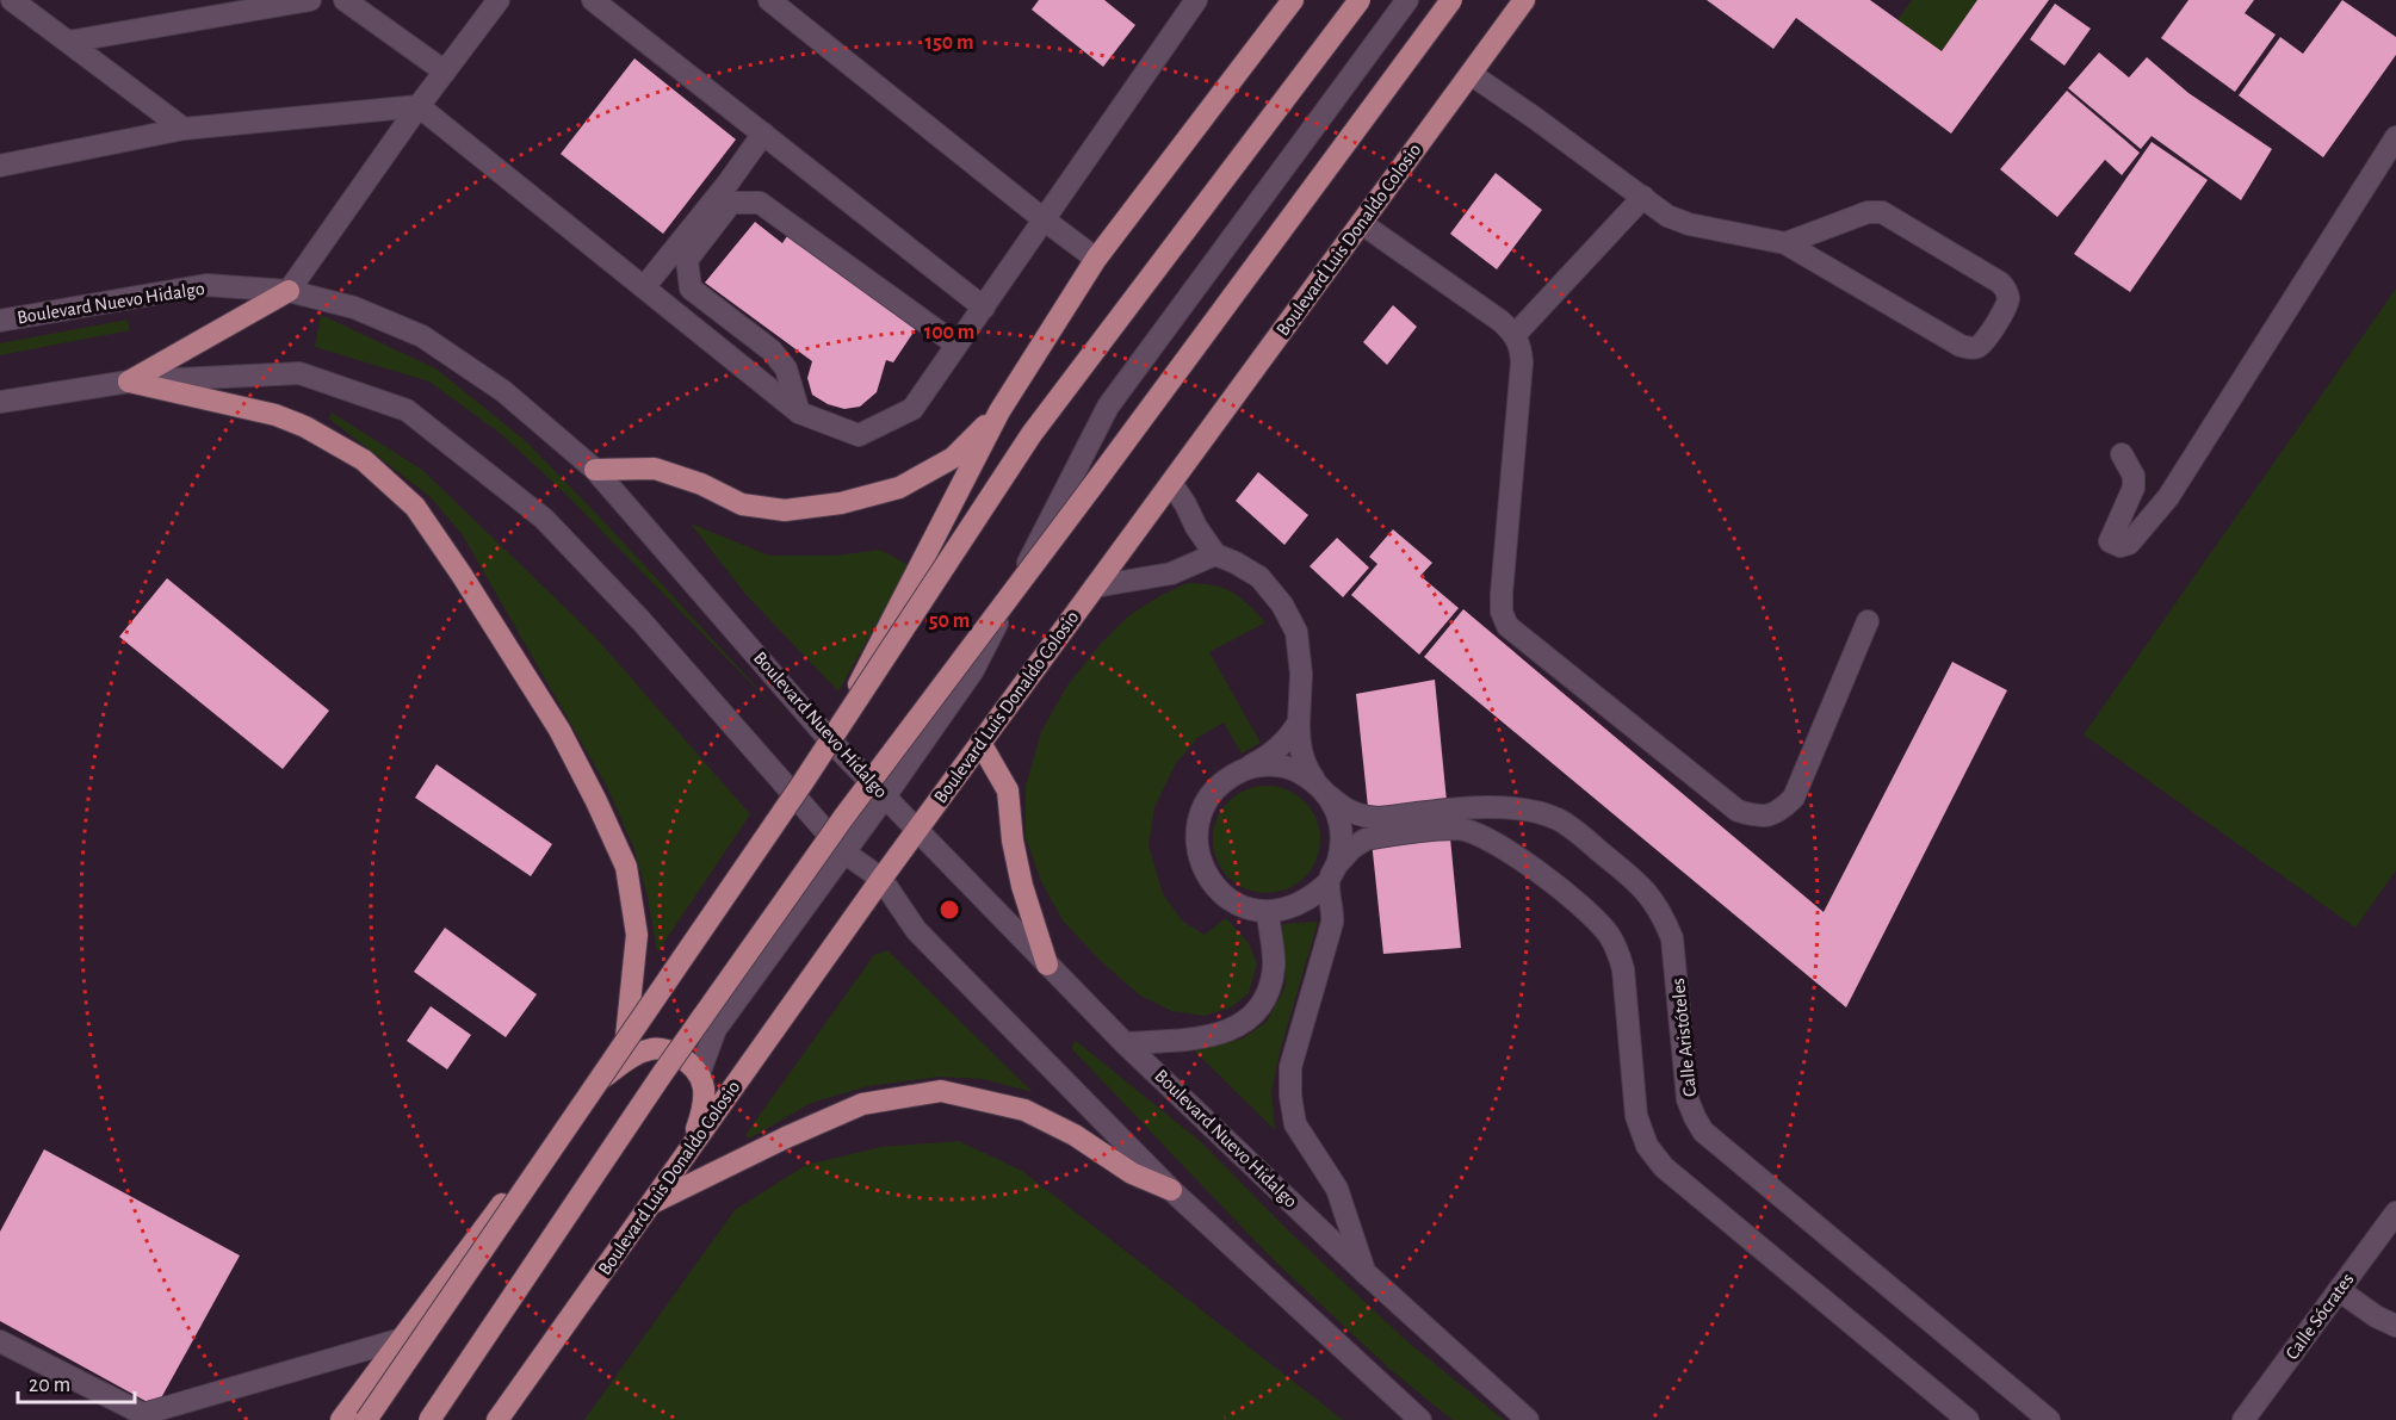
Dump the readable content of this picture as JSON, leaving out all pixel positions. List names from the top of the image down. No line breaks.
{"streets":{"main road":["Boulevard Luis Donaldo Colosio"],"street":["Boulevard Nuevo Hidalgo","Calle Aristóteles","Calle Sócrates"]},"crossings":[["Boulevard Luis Donaldo Colosio","Boulevard Nuevo Hidalgo"]],"scale_bar":"20 m","rings":["150 m","100 m","50 m"]}
